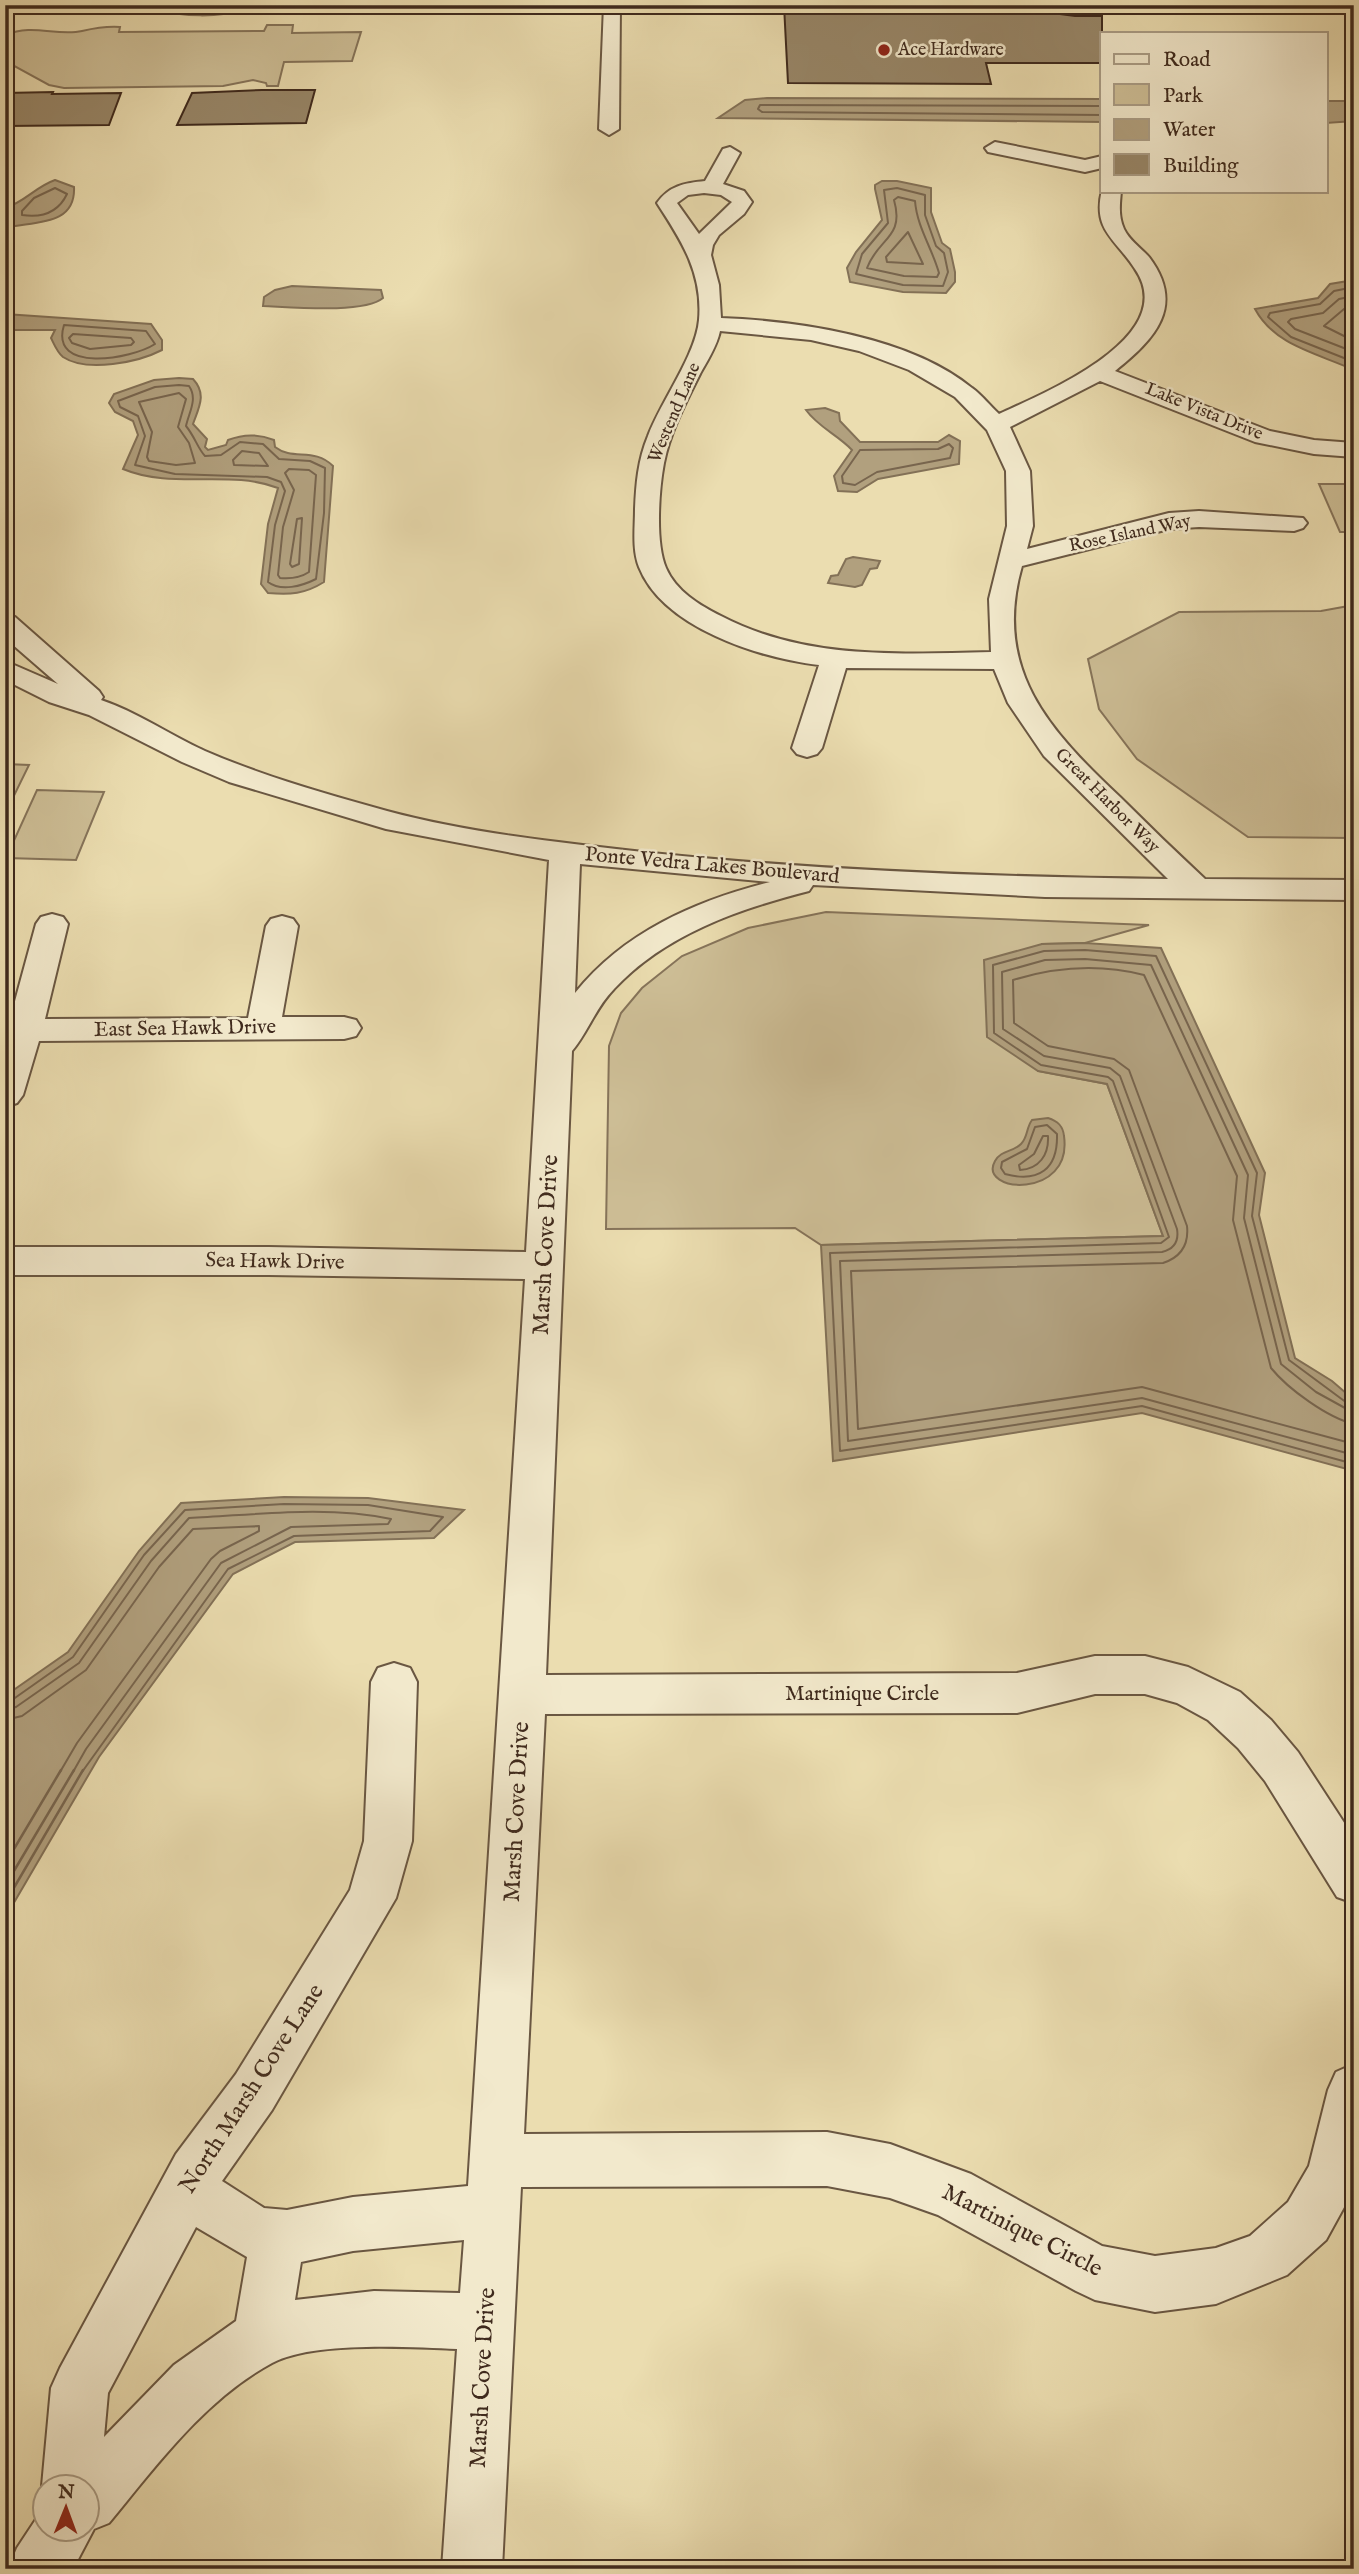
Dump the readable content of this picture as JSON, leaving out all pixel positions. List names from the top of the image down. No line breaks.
{"streets":{"street":["Lake Vista Drive","Westend Lane","Rose Island Way","Great Harbor Way","Ponte Vedra Lakes Boulevard","East Sea Hawk Drive","Marsh Cove Drive","Sea Hawk Drive","Martinique Circle","North Marsh Cove Lane"]},"crossings":[["Westend Lane","Great Harbor Way"],["Rose Island Way","Great Harbor Way"],["Great Harbor Way","Ponte Vedra Lakes Boulevard"],["Ponte Vedra Lakes Boulevard","Marsh Cove Drive"],["Marsh Cove Drive","Sea Hawk Drive"],["Marsh Cove Drive","Martinique Circle"]],"places":["Ace Hardware"],"legend":["Road","Park","Water","Building"],"north":"top"}
